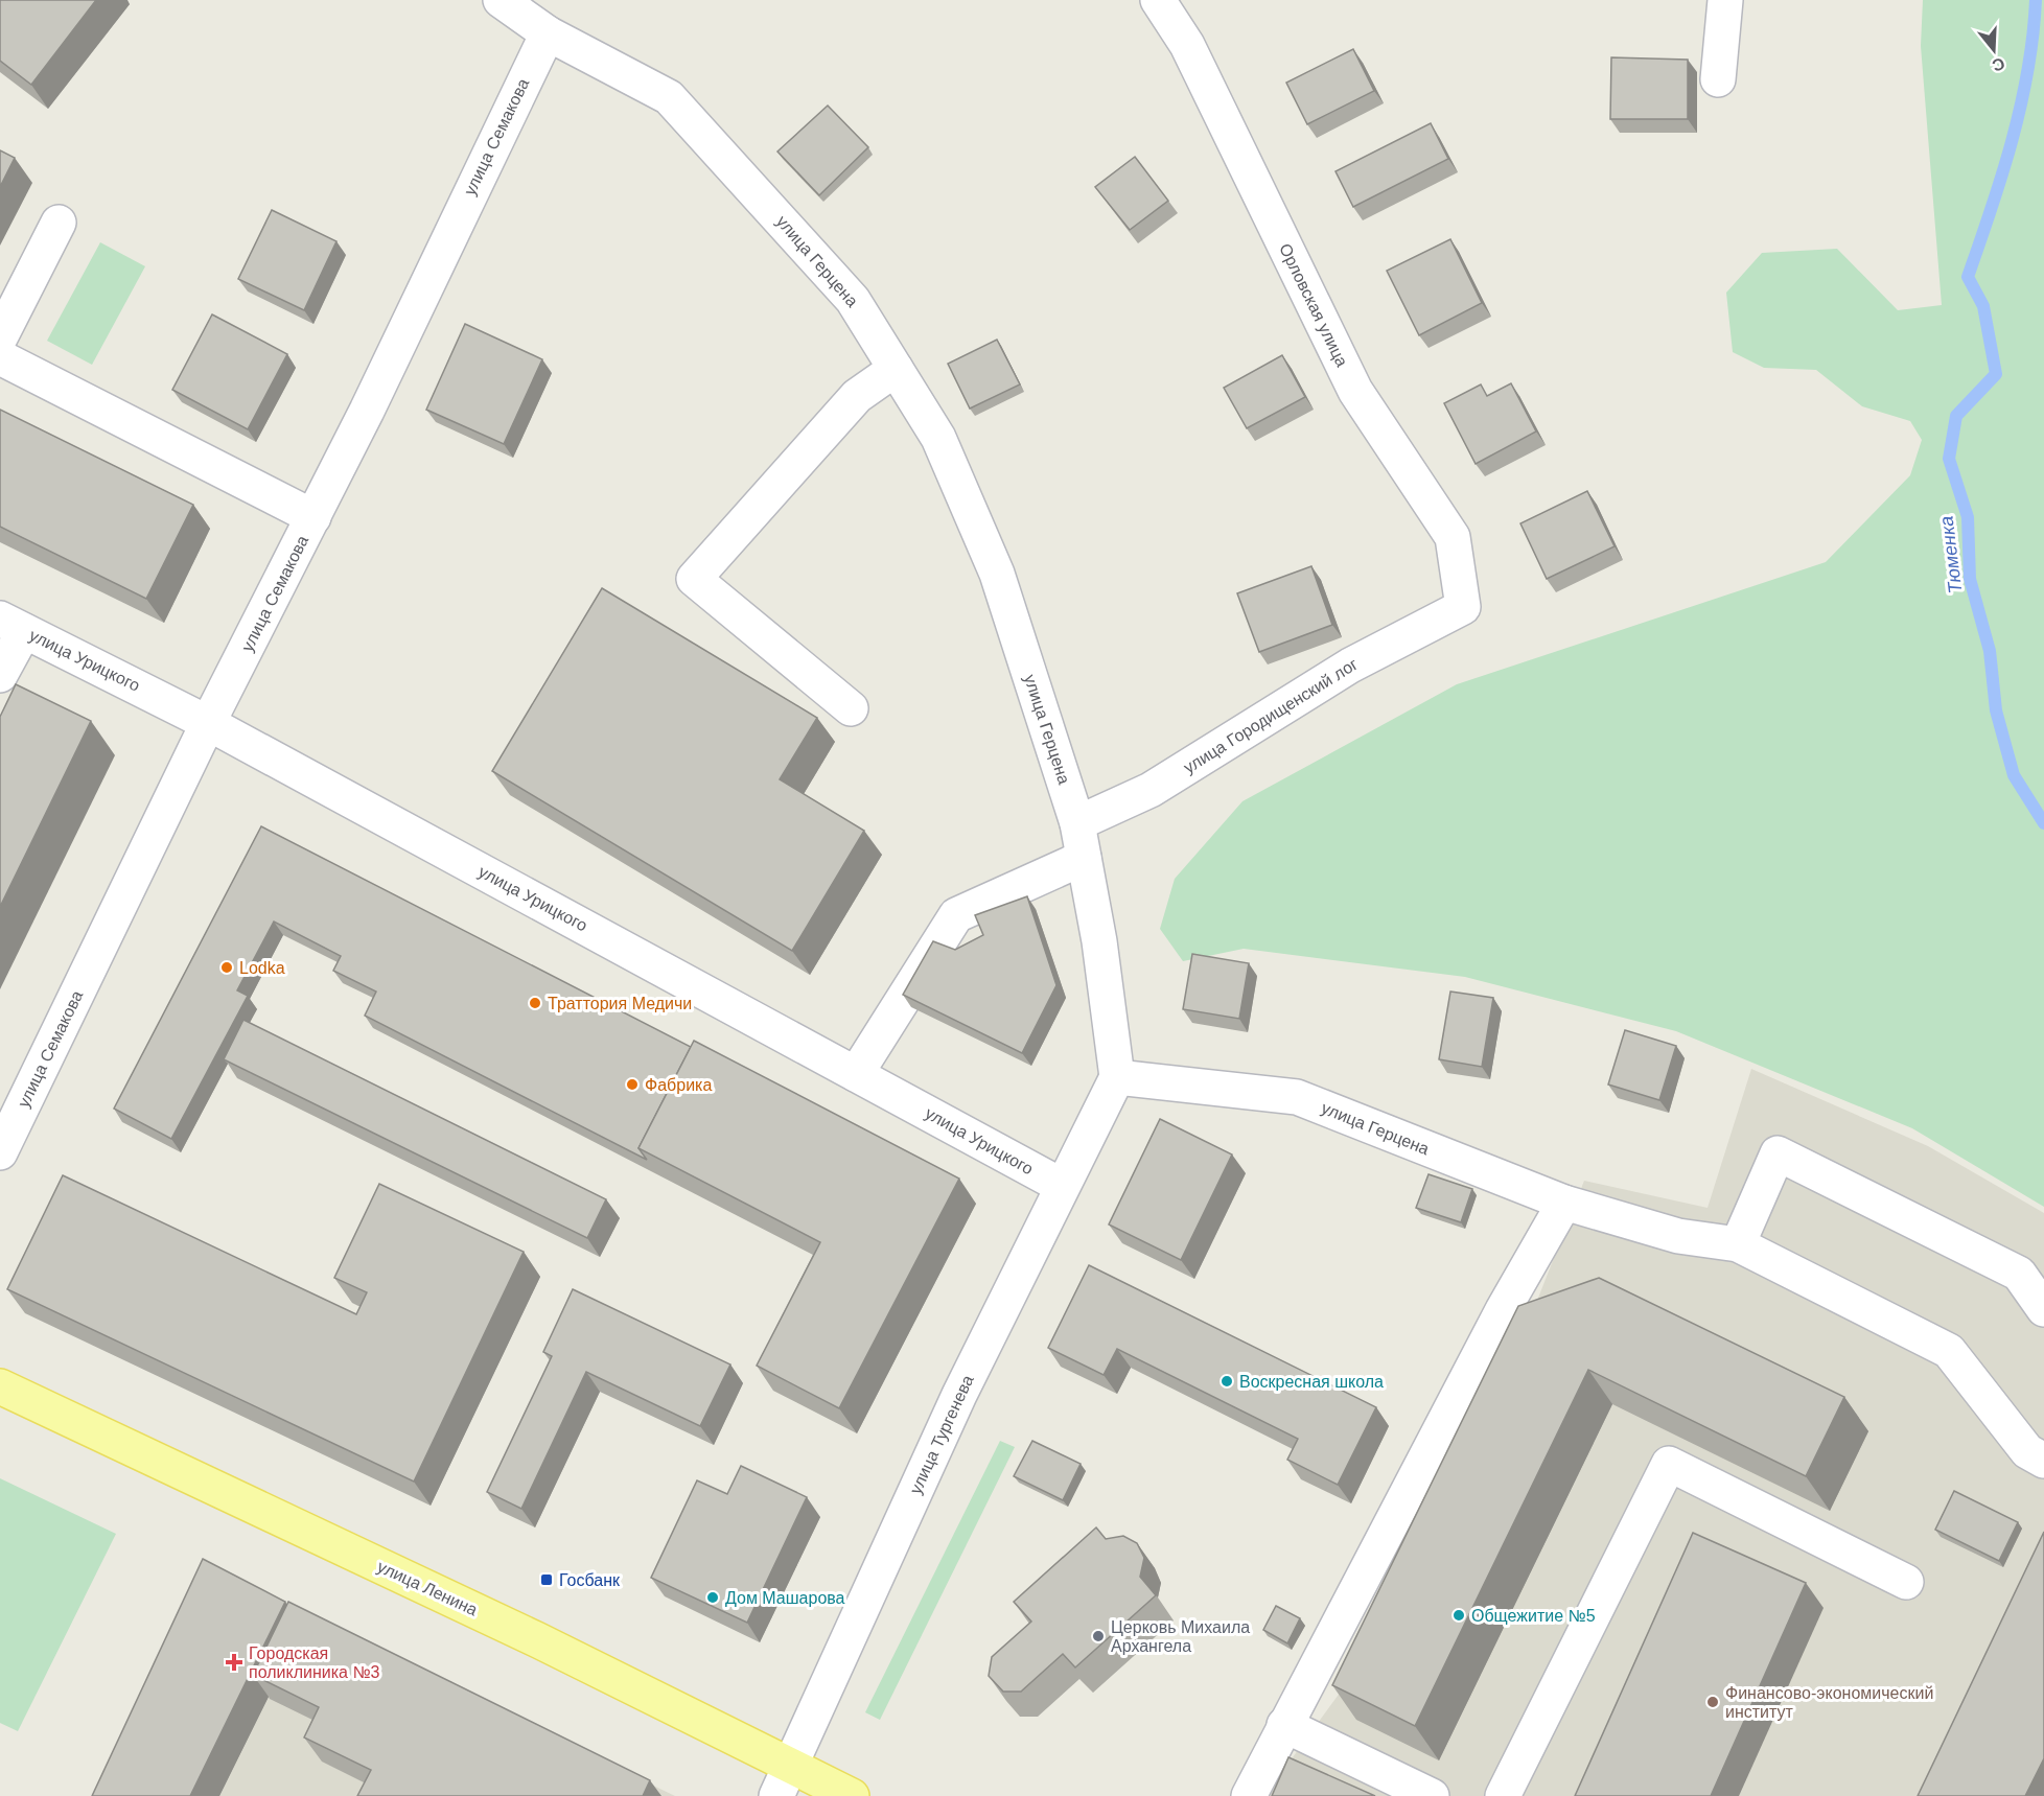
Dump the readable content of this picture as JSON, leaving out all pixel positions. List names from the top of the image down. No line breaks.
{"streets":{"main road":["улица Ленина"],"street":["улица Семакова","улица Герцена","Орловская улица","улица Урицкого","улица Городищенский лог","улица Тургенева"]},"crossings":[["улица Семакова","улица Герцена"],["улица Семакова","улица Урицкого"],["улица Герцена","улица Городищенский лог"],["улица Герцена","улица Тургенева"],["Орловская улица","улица Городищенский лог"],["улица Урицкого","улица Тургенева"],["улица Тургенева","улица Ленина"]],"water":["Тюменка"],"places":{"other":["Lodka","Траттория Медичи","Фабрика","Воскресная школа","Дом Машарова","Общежитие №5","Церковь Михаила Архангела","Финансово-экономический институт"],"transit":["Госбанк"],"health":["Городская поликлиника №3"]},"north":"bottom"}
